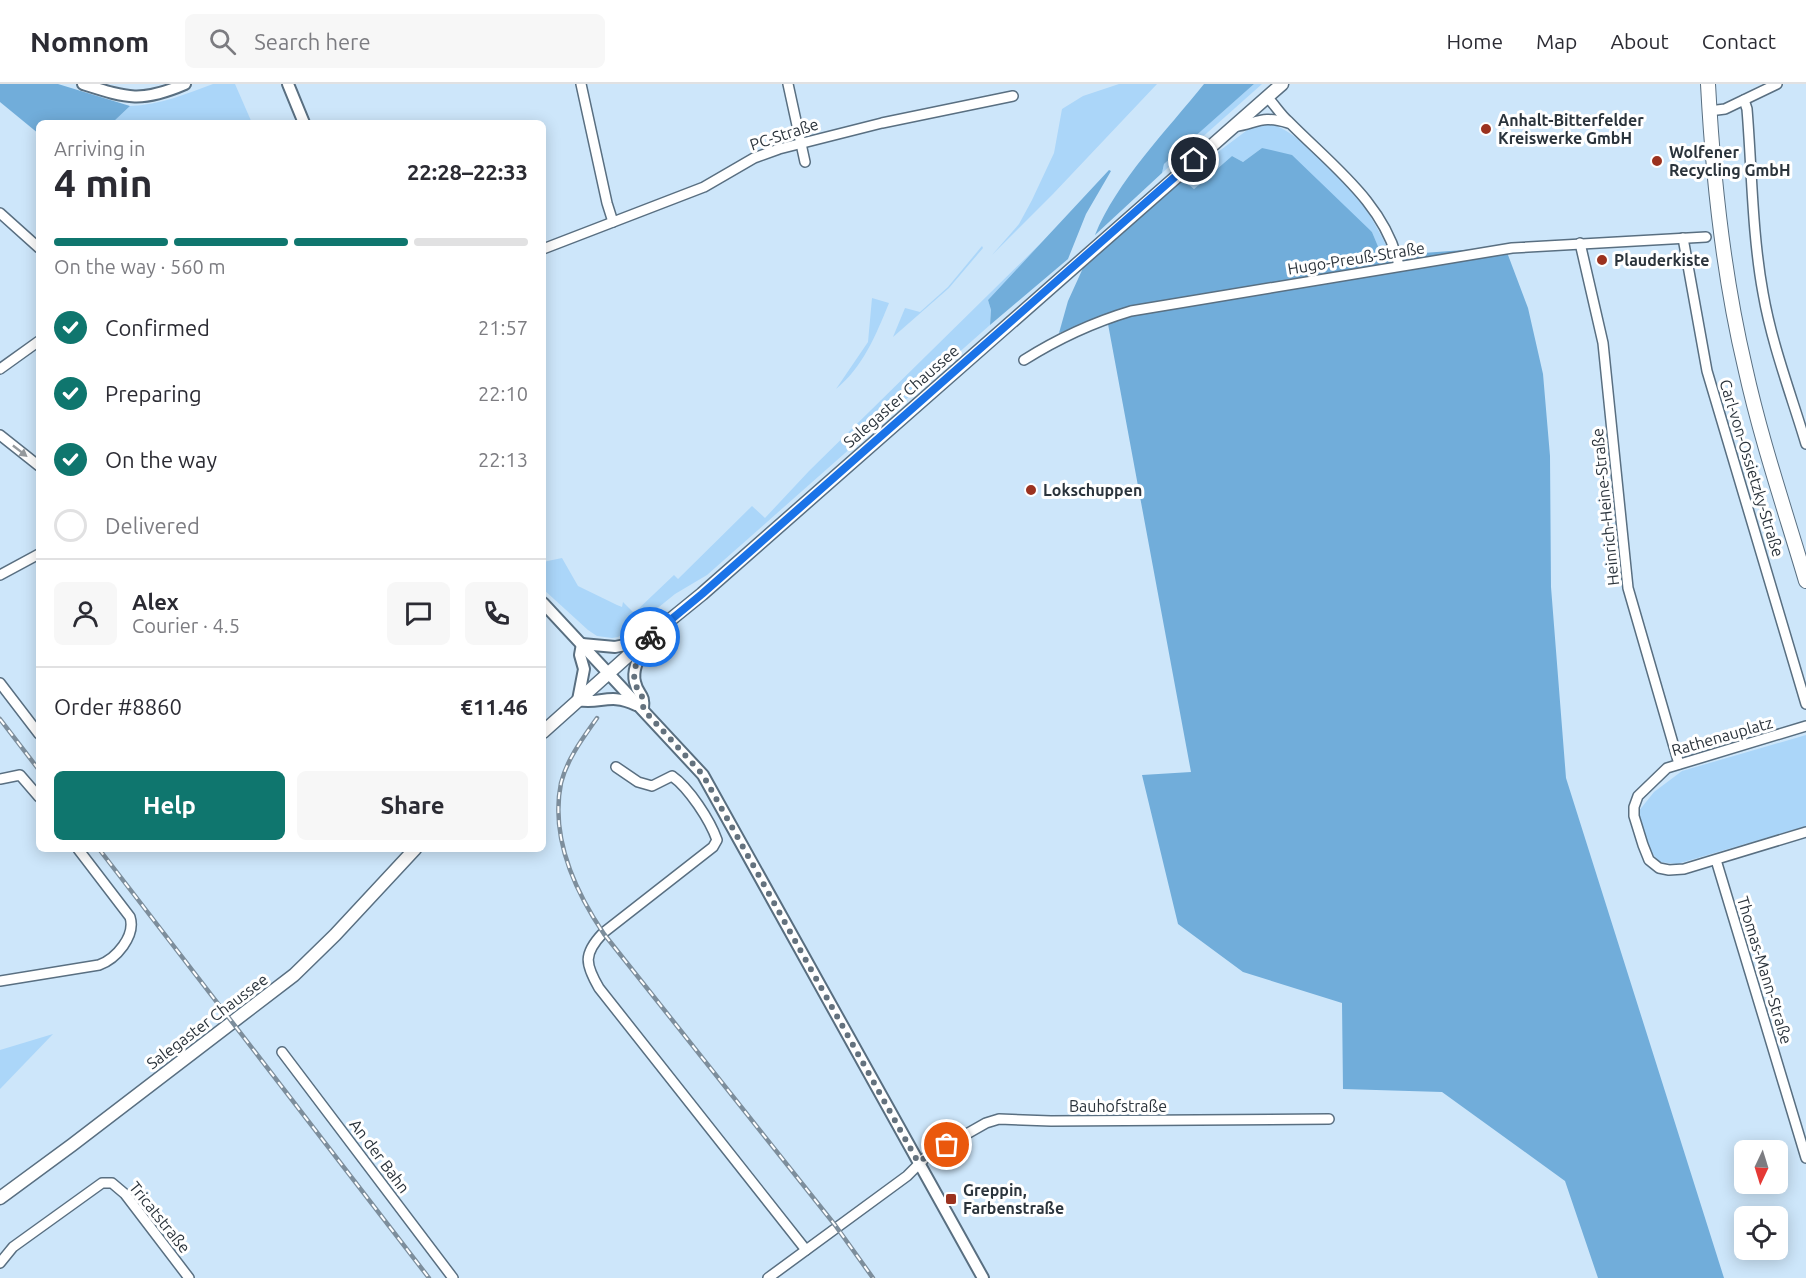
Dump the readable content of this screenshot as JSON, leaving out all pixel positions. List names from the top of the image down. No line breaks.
{"streets":{"main road":["Salegaster Chaussee"],"street":["PC-Straße","Hugo-Preuß-Straße","Carl-von-Ossietzky-Straße","Heinrich-Heine-Straße","Rathenauplatz","Thomas-Mann-Straße","Bauhofstraße","An der Bahn","Tricatstraße"]},"crossings":[["Hugo-Preuß-Straße","Carl-von-Ossietzky-Straße"],["Hugo-Preuß-Straße","Heinrich-Heine-Straße"],["Heinrich-Heine-Straße","Rathenauplatz"],["Rathenauplatz","Thomas-Mann-Straße"]],"places":{"other":["Anhalt-Bitterfelder Kreiswerke GmbH","Wolfener Recycling GmbH","Plauderkiste","Lokschuppen"],"transit":["Greppin, Farbenstraße"]},"north":"bottom","page":{"header":"Nomnom","search":"Search here","nav":["Home","Map","About","Contact"],"heading":["4 min","Arriving in","22:28–22:33"],"panel":["Alex","Courier · 4.5","Order #8860","€11.46"],"bar":"On the way · 560 m","list":[["Confirmed","21:57"],["Preparing","22:10"],["On the way","22:13"],"Delivered"],"buttons":["Help","Share"]}}
